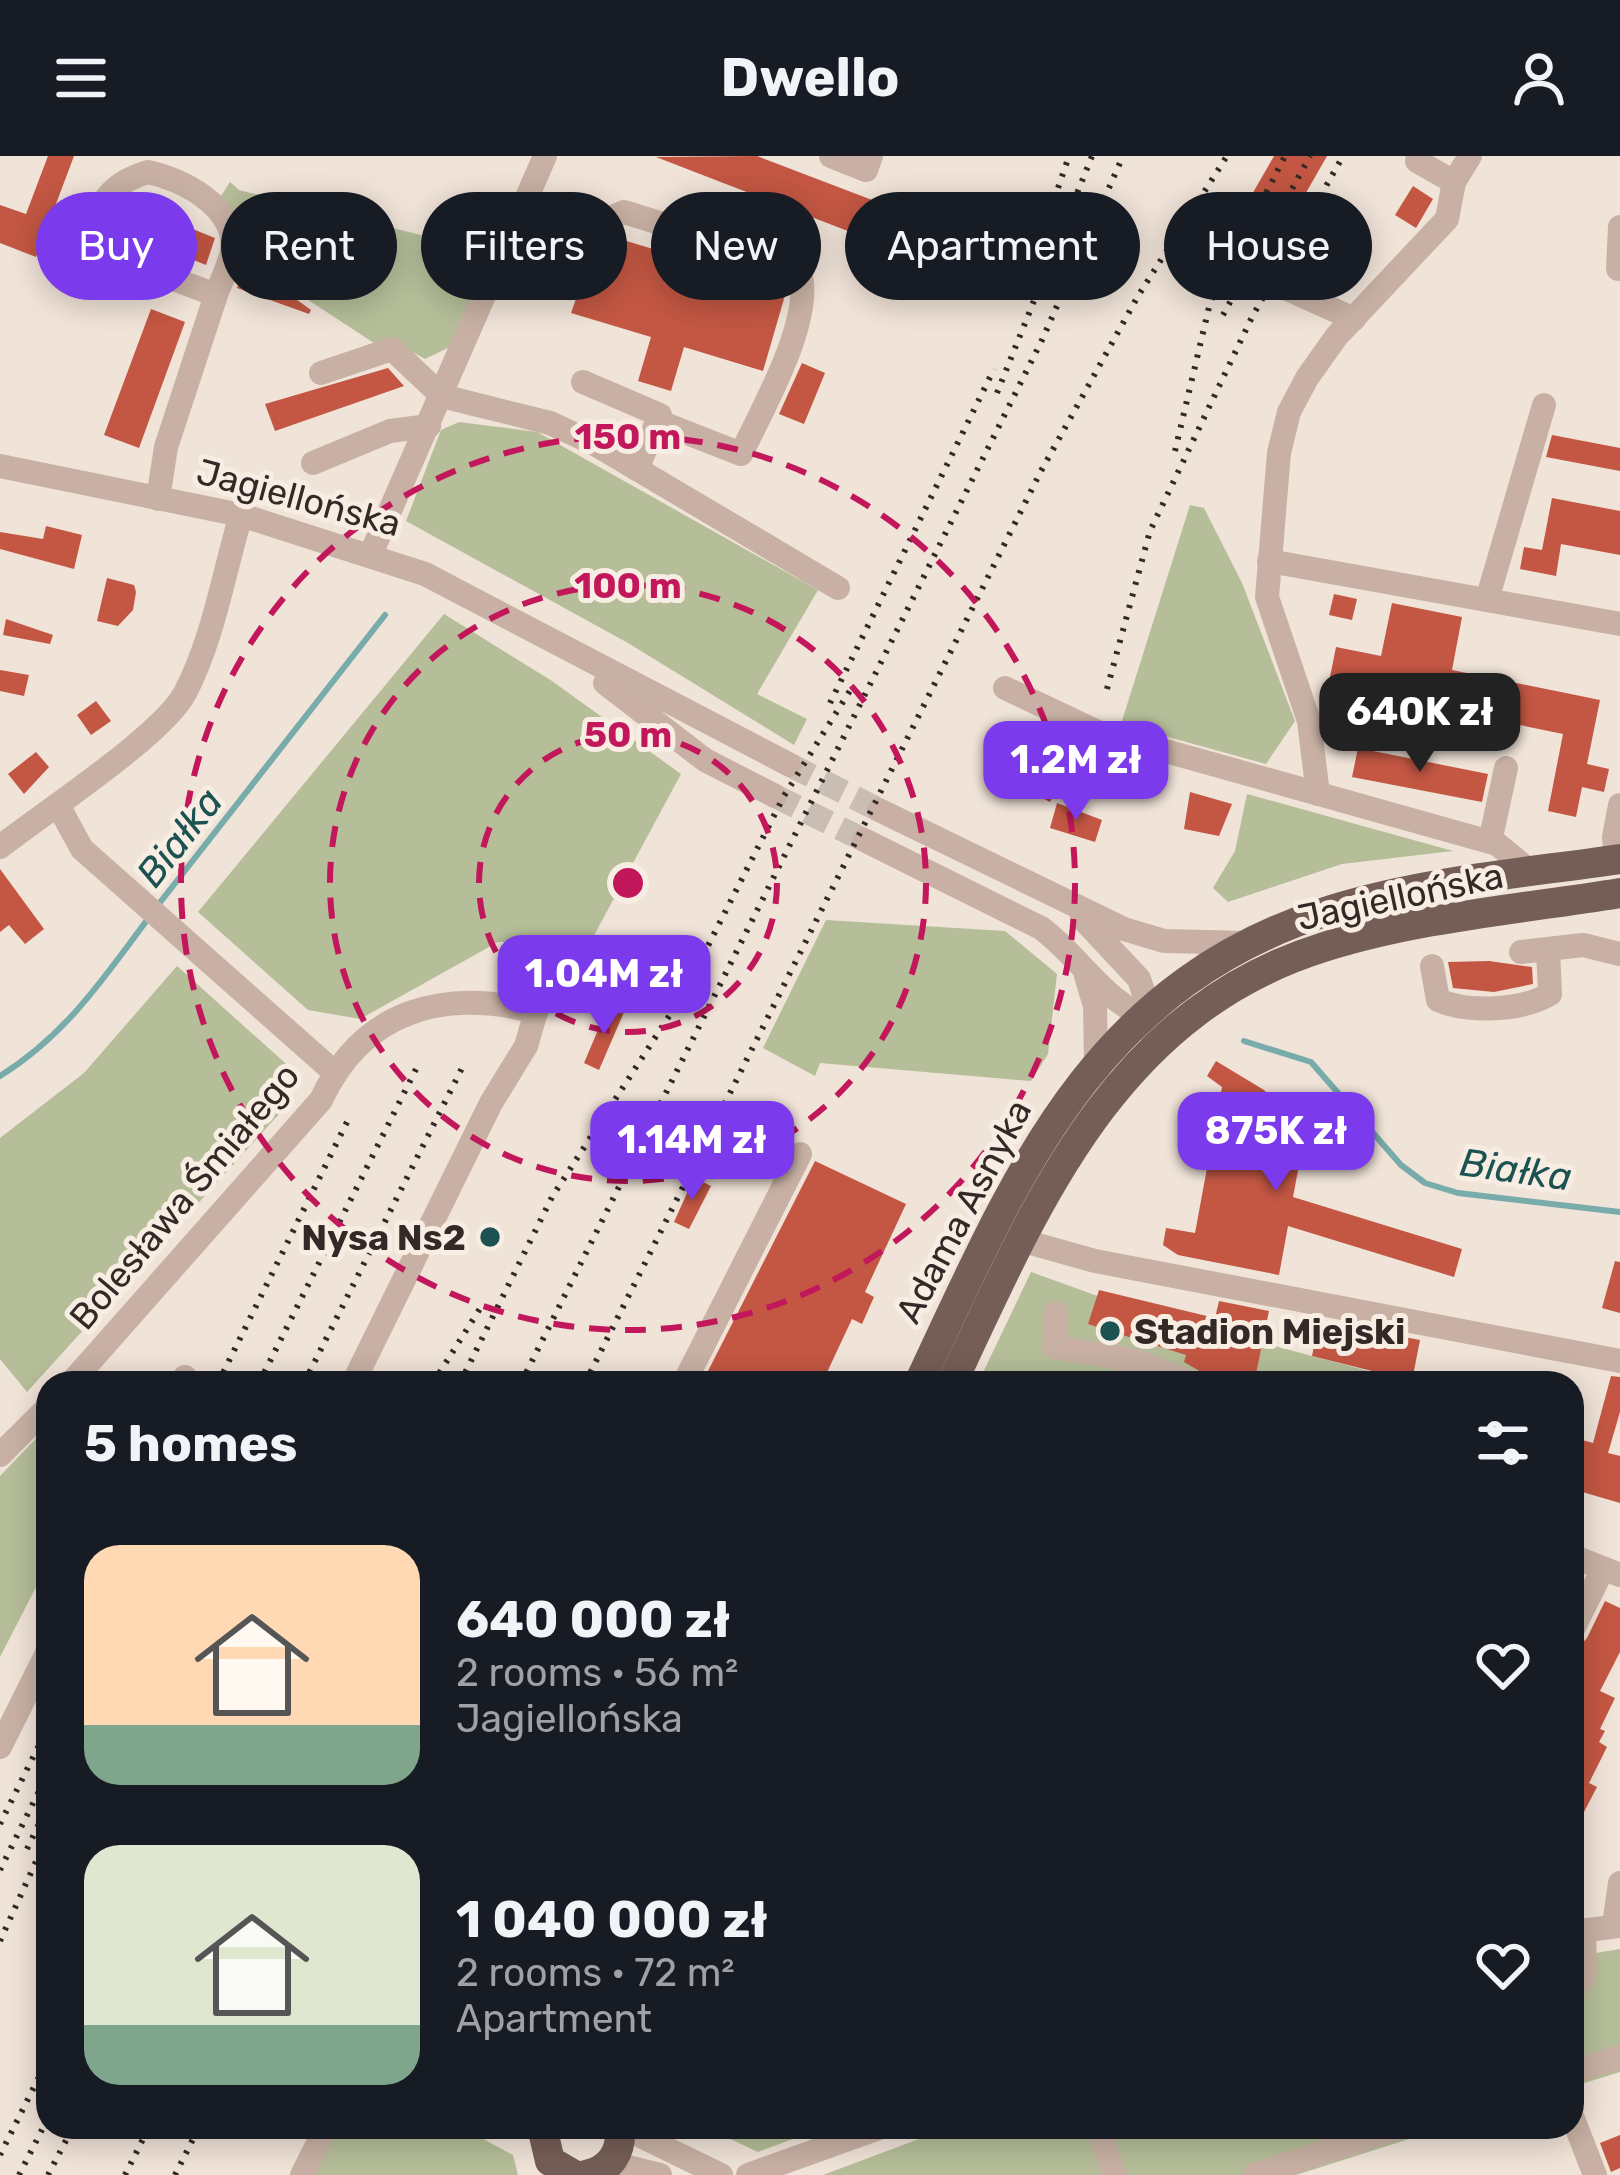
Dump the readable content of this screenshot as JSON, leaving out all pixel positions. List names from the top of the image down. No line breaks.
{"streets":{"main road":["Jagiellońska","Adama Asnyka"],"street":["Bolesława Śmiałego"]},"crossings":[["Jagiellońska","Adama Asnyka"]],"water":["Białka"],"places":["Nysa Ns2","Stadion Miejski"],"page":{"header":"Dwello","chip":["Buy","Rent","Filters","New","Apartment","House"],"price":["640K zł","1.2M zł","1.04M zł","875K zł","1.14M zł"],"heading":"5 homes","list":[{"name":"640 000 zł","note":"2 rooms · 56 m² · Jagiellońska"},{"name":"1 040 000 zł","note":"2 rooms · 72 m² · Apartment"}]},"rings":["150 m","100 m","50 m"]}
